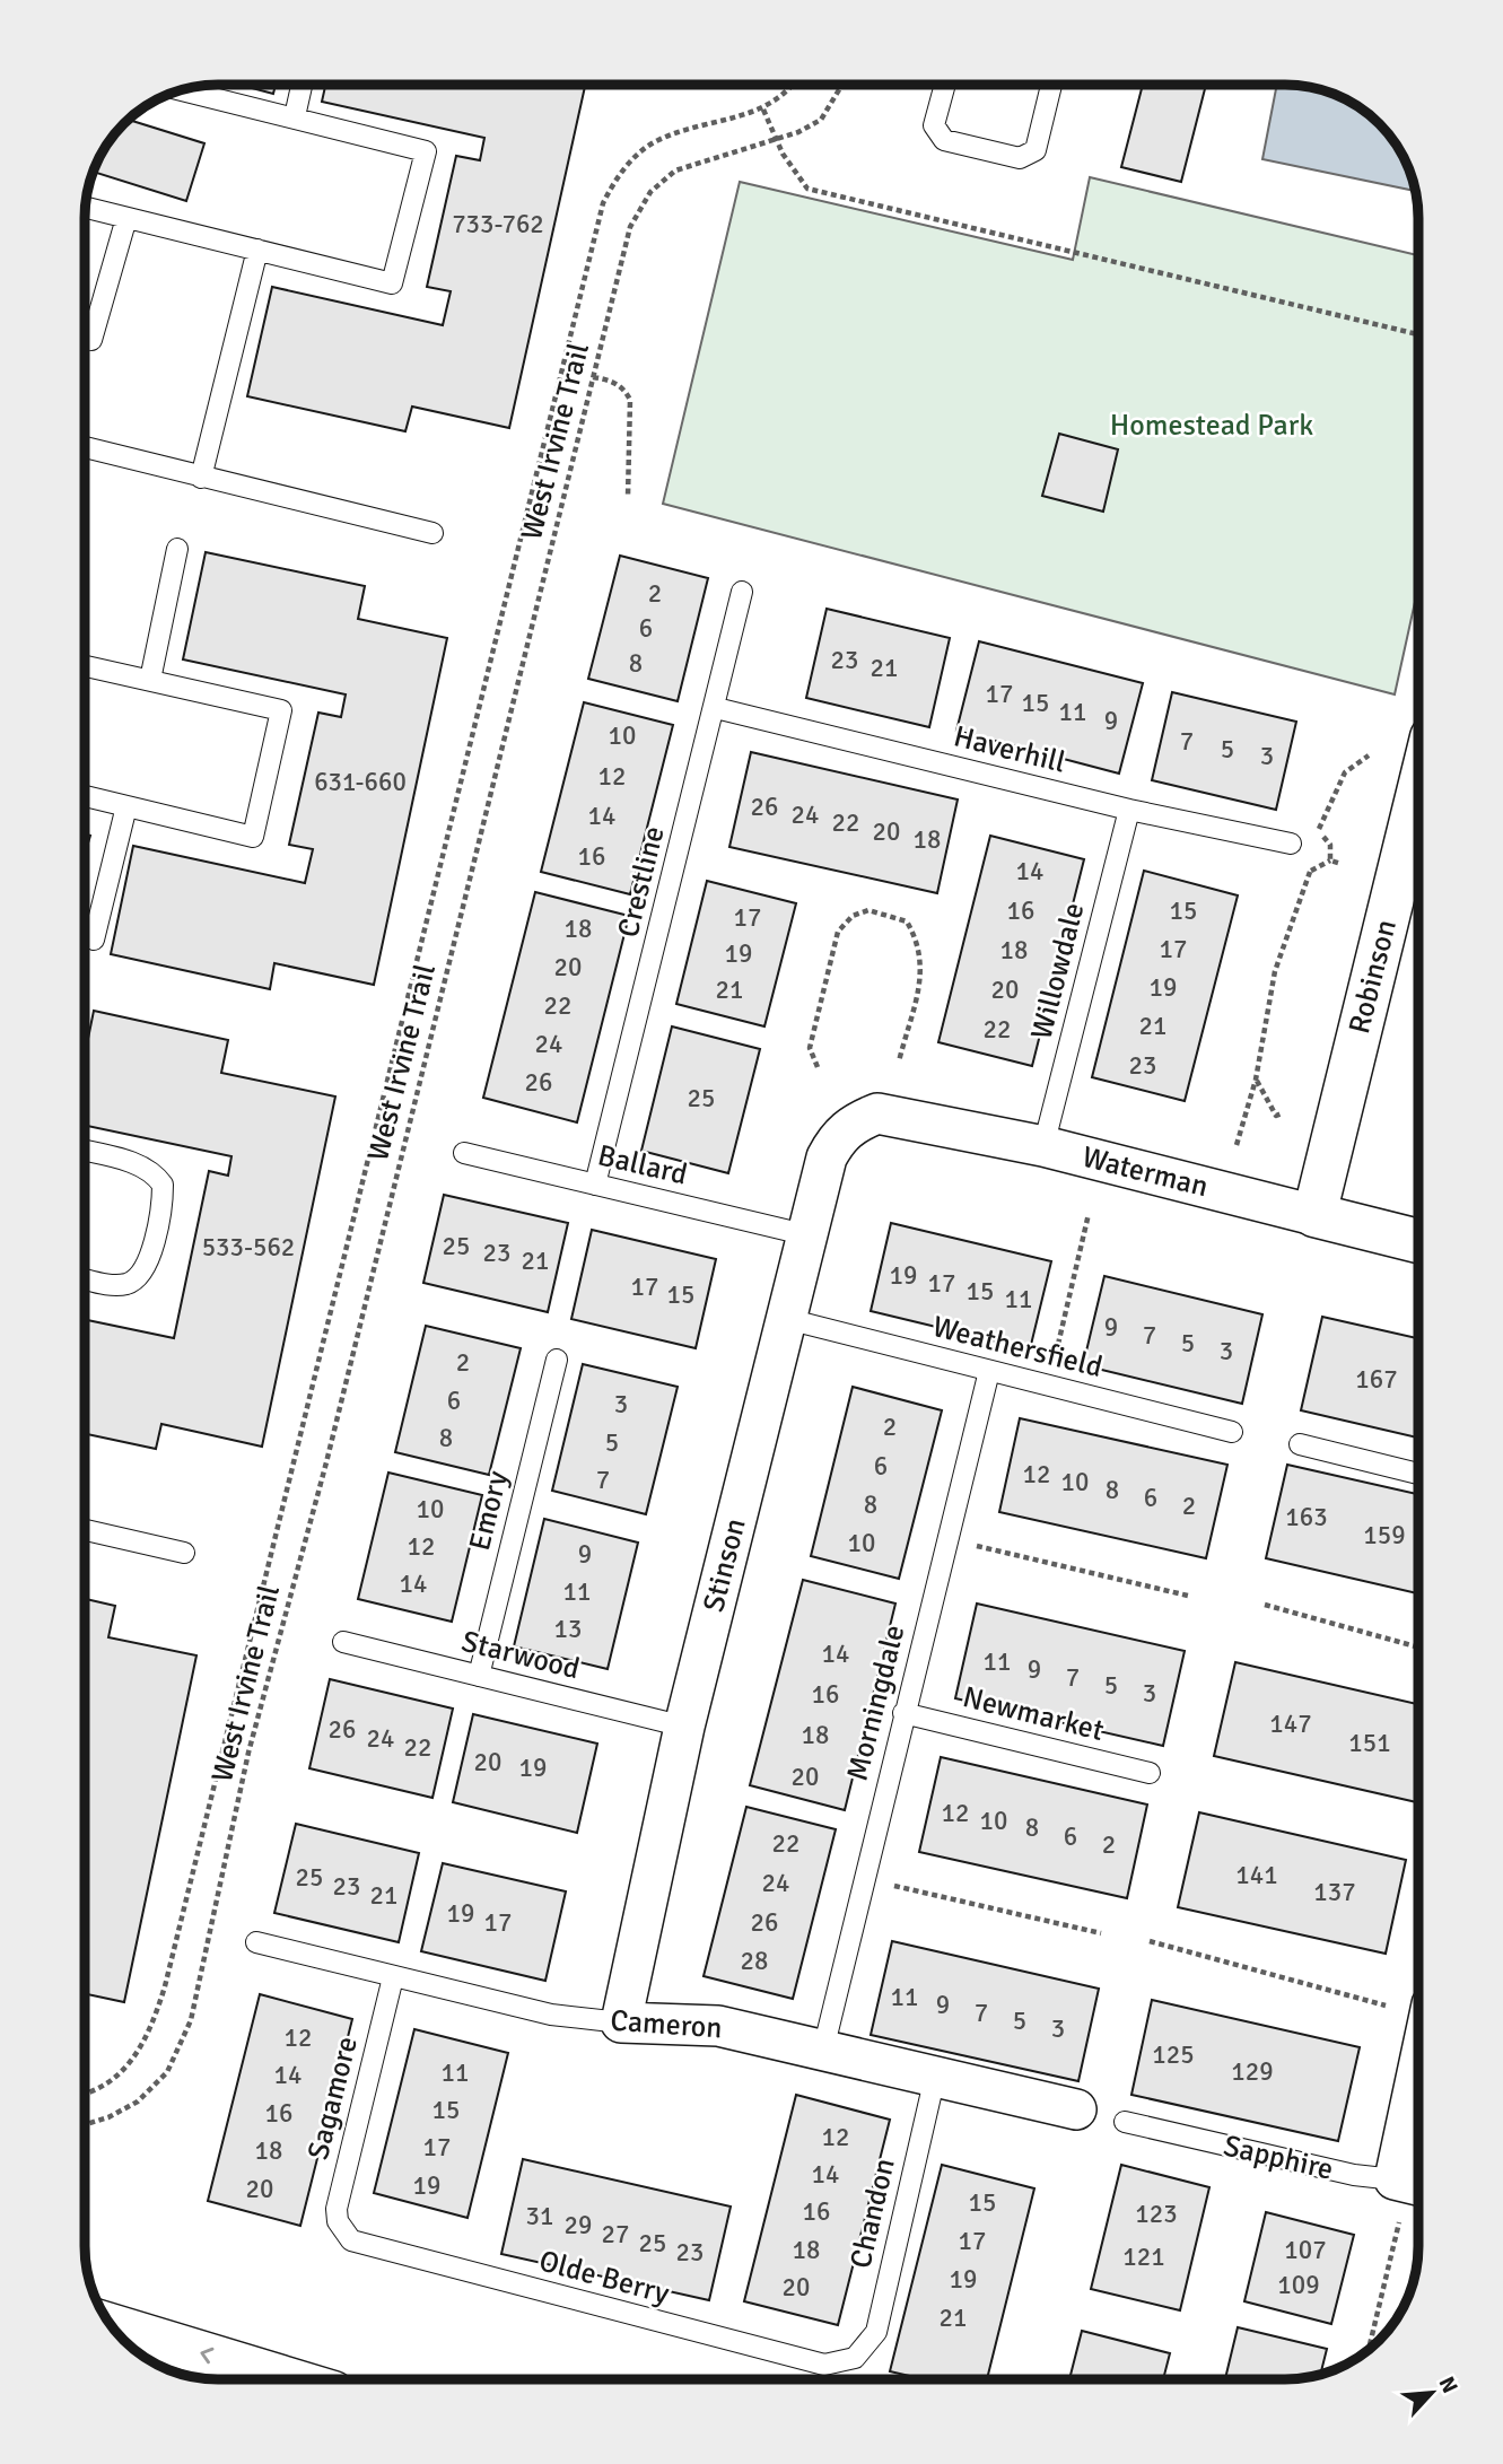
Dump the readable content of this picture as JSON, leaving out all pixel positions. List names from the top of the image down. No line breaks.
{"streets":{"main road":["Robinson","Waterman"],"street":["Stinson","Cameron","Sapphire"],"lane":["Haverhill","Crestline","Willowdale","Ballard","Weathersfield","Emory","Starwood","Morningdale","Newmarket","Sagamore","Chandon","Olde Berry"],"path":["West Irvine Trail"]},"crossings":[["Haverhill","Crestline"],["Haverhill","Willowdale"],["Crestline","Ballard"],["Willowdale","Waterman"],["Robinson","Waterman"],["Ballard","Stinson"],["Waterman","Stinson"],["Weathersfield","Stinson"],["Weathersfield","Morningdale"],["Emory","Starwood"],["Stinson","Starwood"],["Stinson","Cameron"],["Morningdale","Newmarket"],["Morningdale","Cameron"],["Cameron","Sagamore"],["Cameron","Chandon"],["Sagamore","Olde Berry"],["Chandon","Olde Berry"]],"parks":["Homestead Park"],"house_numbers":["733-762","2","6","23","8","21","17","15","11","9","10","7","5","3","12","631-660","26","24","14","22","20","18","16","14","16","15","17","18","17","18","19","20","19","21","20","22","21","22","24","23","26","25","25","533-562","23","21","19","17","17","15","15","11","9","7","5","3","2","167","6","3","2","8","5","6","12","7","10","8","6","8","2","10","163","159","10","12","9","14","11","13","14","11","9","7","5","3","16","147","26","18","24","151","22","20","19","20","12","10","8","6","22","2","141","25","24","23","137","21","19","17","26","28","11","9","7","5","3","12","125","129","11","14","15","16","12","17","18","14","19","20","15","16","123","31","29","27","17","25","18","107","23","121","19","109","20","21"],"north":"top right"}
